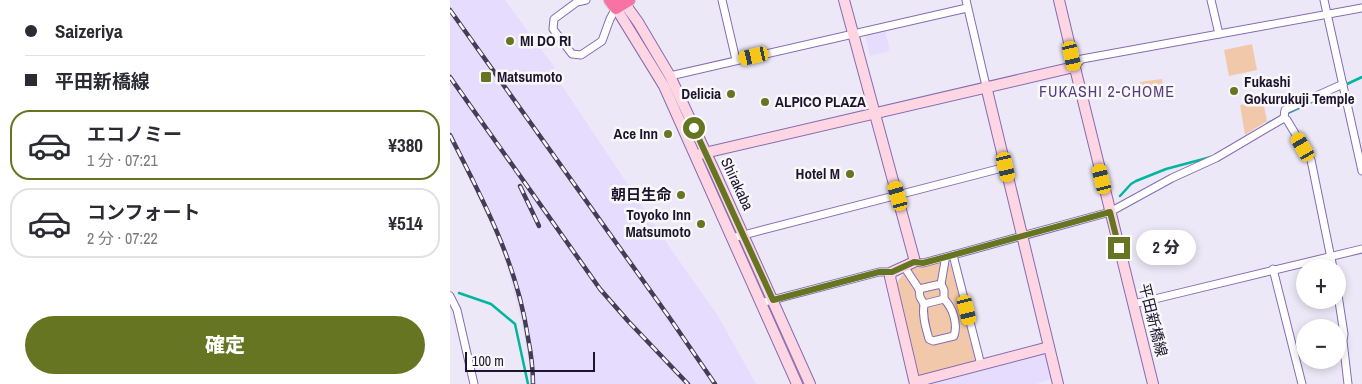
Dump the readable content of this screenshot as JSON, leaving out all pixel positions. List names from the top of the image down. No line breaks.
{"streets":{"street":["Shirakaba","平田新橋線"]},"districts":["FUKASHI 2-CHOME"],"places":{"other":["MI DO RI","Fukashi Gokurukuji Temple","Delicia","ALPICO PLAZA","Ace Inn","Hotel M","朝日生命","Toyoko Inn Matsumoto"],"transit":["Matsumoto"]},"scale_bar":"100 m","page":{"banner":["Saizeriya","平田新橋線"],"list":[{"name":"エコノミー","note":"1 分 · 07:21","value":"¥380"},{"name":"コンフォート","note":"2 分 · 07:22","value":"¥514"}],"bubble":"2 分","map_buttons":["+","−"],"buttons":"確定","scale":"100 m"}}
